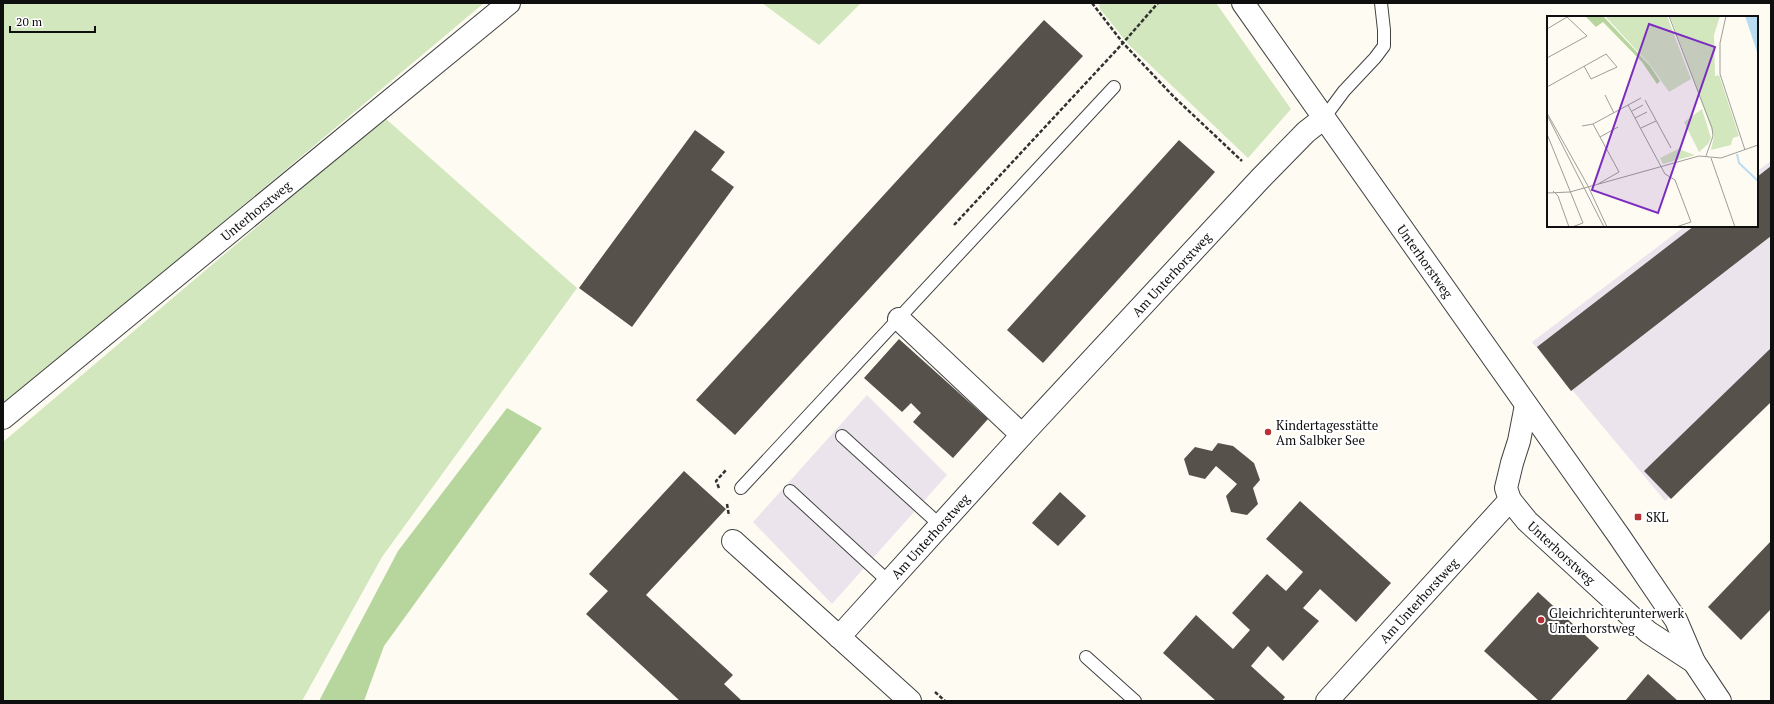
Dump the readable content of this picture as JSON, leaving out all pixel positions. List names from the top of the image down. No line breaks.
{"streets":{"street":["Unterhorstweg","Am Unterhorstweg"]},"crossings":[["Unterhorstweg","Am Unterhorstweg"]],"places":{"other":["Kindertagesstätte Am Salbker See","Gleichrichterunterwerk Unterhorstweg"],"transit":["SKL"]},"scale_bar":"20 m"}
